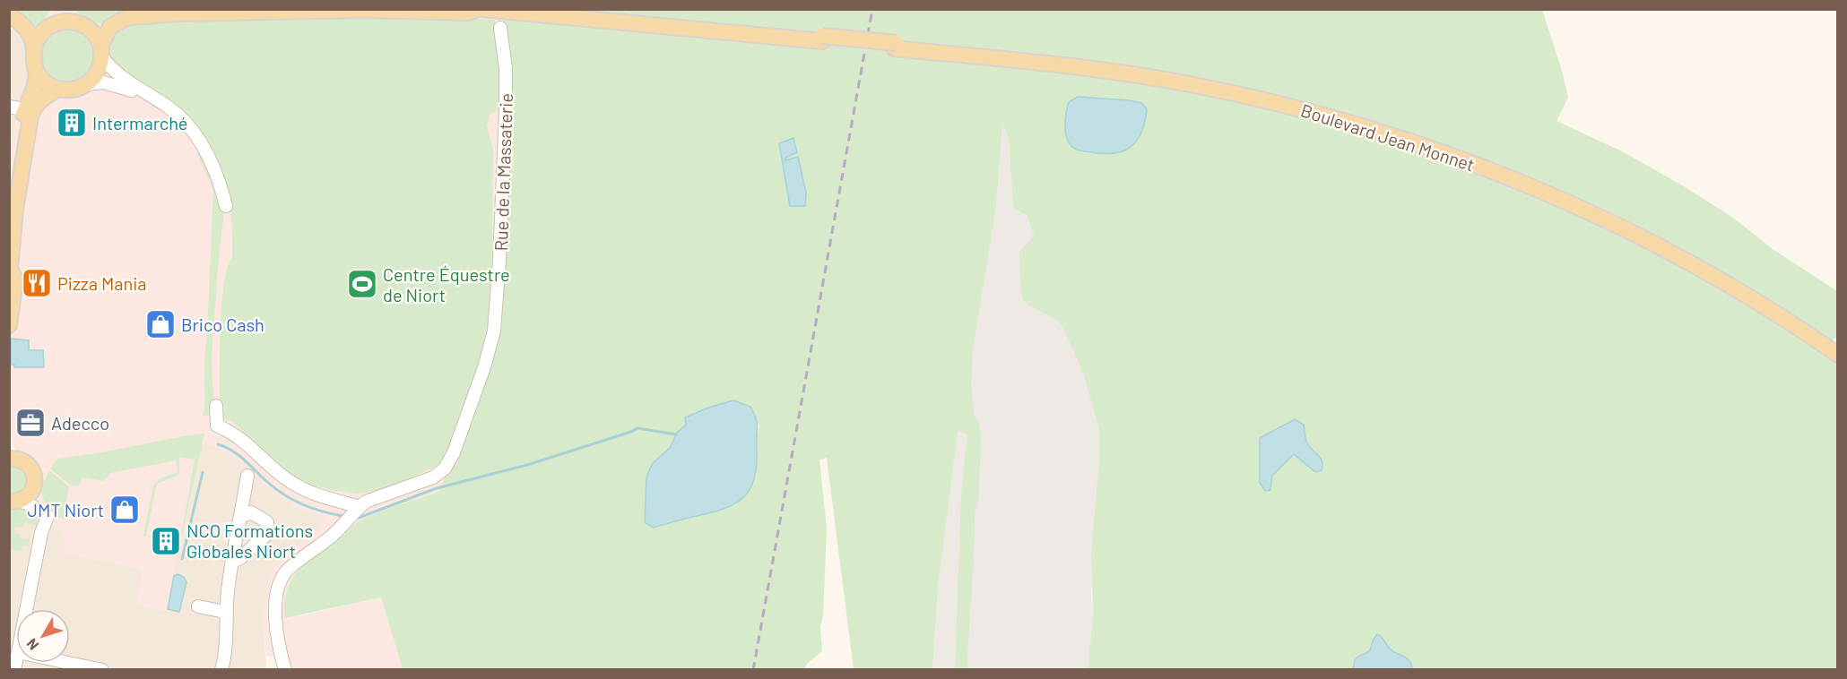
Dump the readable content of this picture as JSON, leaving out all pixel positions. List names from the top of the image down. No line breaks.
{"streets":{"main road":["Boulevard Jean Monnet"],"street":["Rue de la Massaterie"]},"places":{"building":["Intermarché","NCO Formations Globales Niort"],"restaurant":["Pizza Mania"],"sports":["Centre Équestre de Niort"],"shop":["Brico Cash","JMT Niort"],"office":["Adecco"]},"north":"bottom left"}
